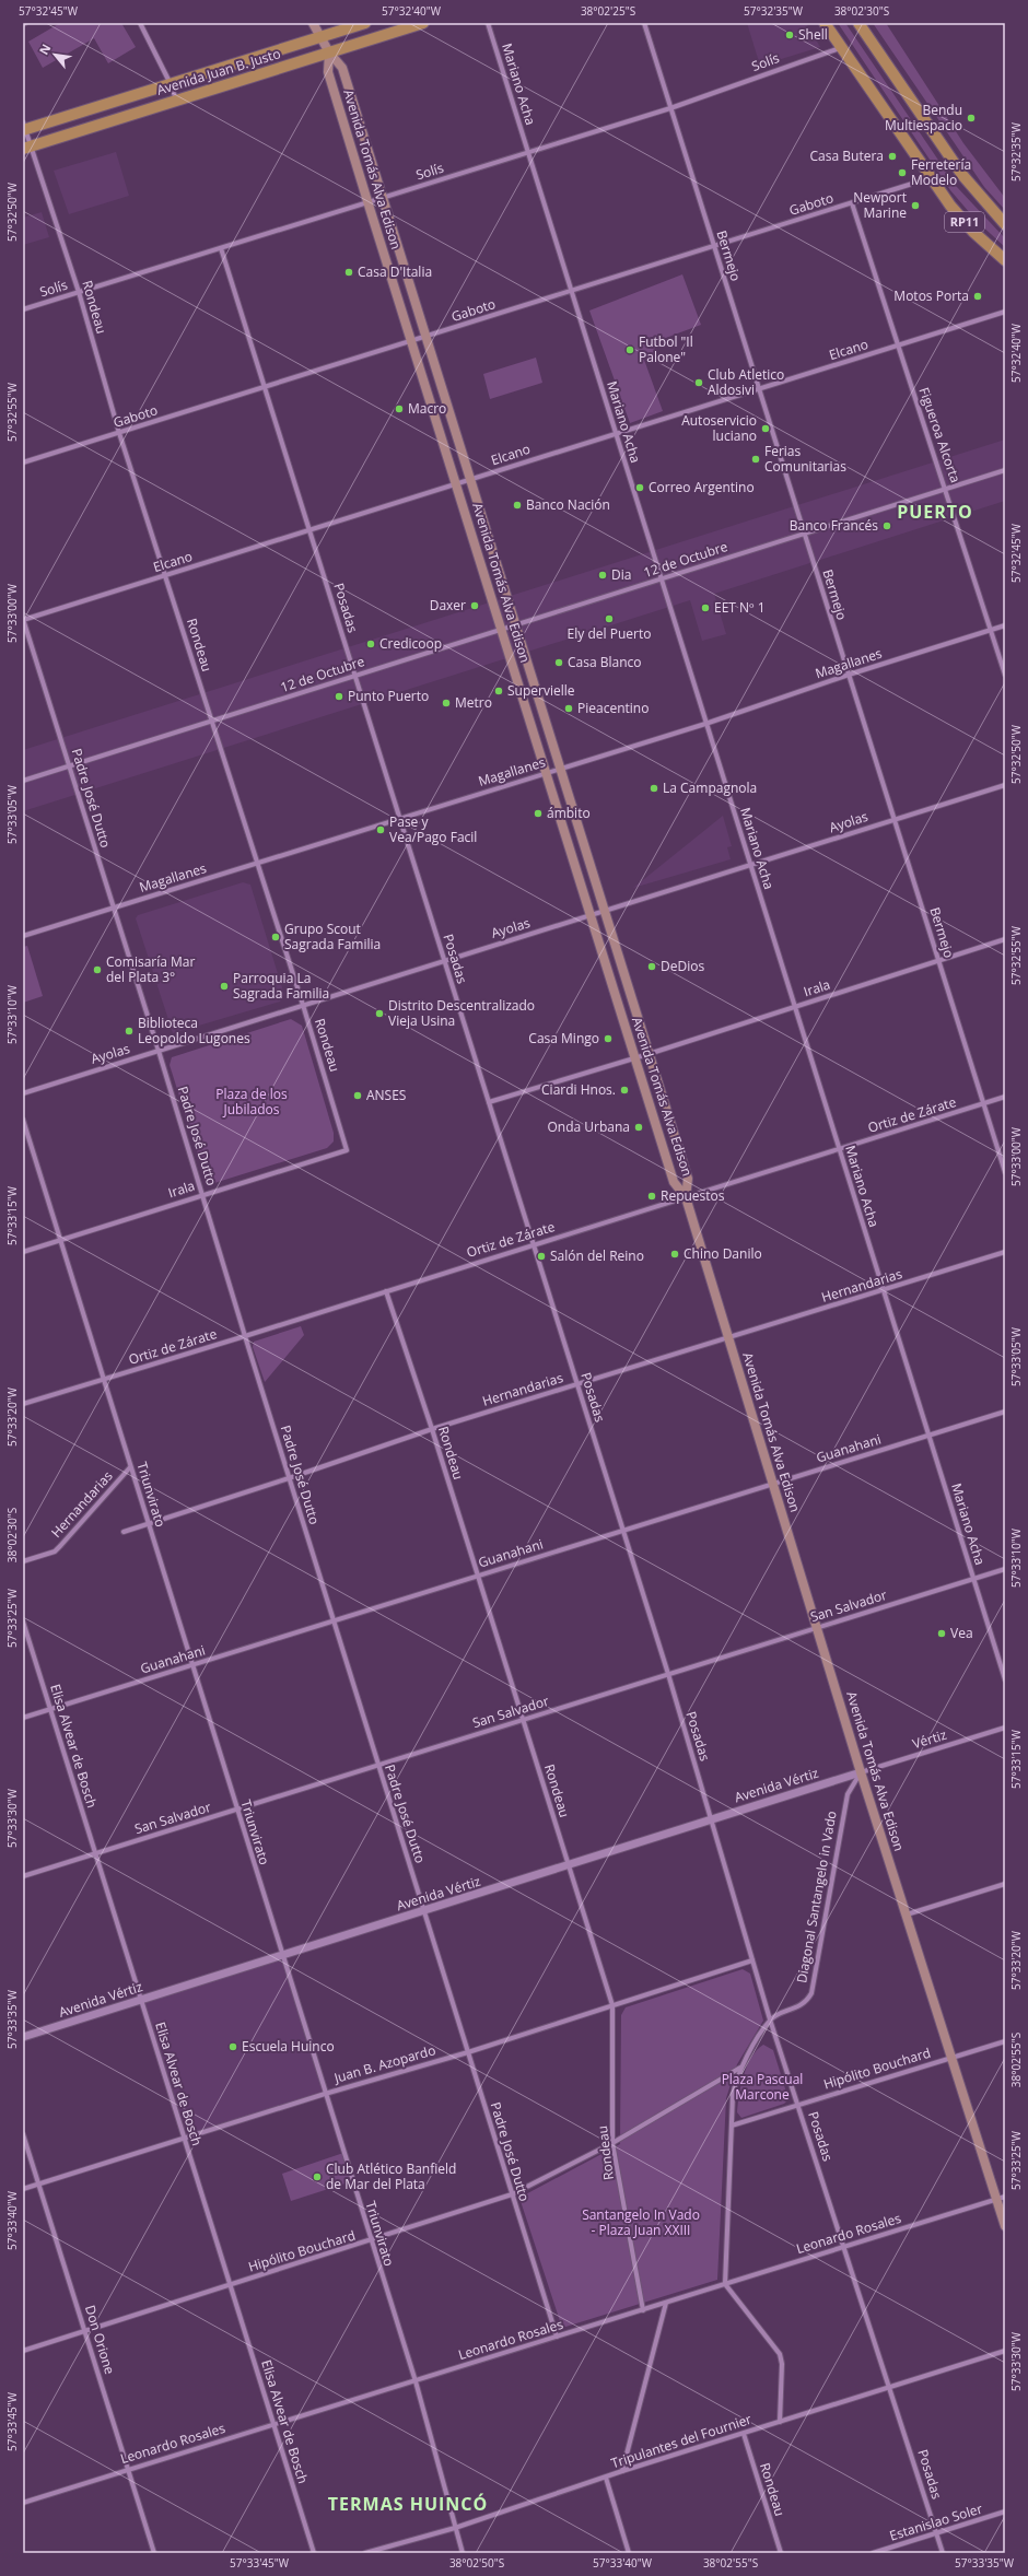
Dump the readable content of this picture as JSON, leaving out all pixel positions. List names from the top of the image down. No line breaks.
{"streets":{"main road":["Avenida Juan B. Justo","Avenida Tomás Alva Edison","RP11"],"street":["Solís","Mariano Acha","Gaboto","Bermejo","Rondeau","Elcano","Figueroa Alcorta","12 de Octubre","Posadas","Magallanes","Padre José Dutto","Ayolas","Irala","Ortiz de Zárate","Hernandarias","Guanahani","Triunvirato","San Salvador","Vértiz","Elisa Alvear de Bosch","Avenida Vértiz","Diagonal Santangelo in Vado","Juan B. Azopardo","Hipólito Bouchard","Leonardo Rosales","Don Orione","Tripulantes del Fournier","Estanislao Soler"]},"crossings":[["Solís","Mariano Acha"],["Solís","Avenida Tomás Alva Edison"],["Solís","RP11"],["Solís","Bermejo"],["Solís","Rondeau"],["Solís","Posadas"],["Avenida Juan B. Justo","Avenida Tomás Alva Edison"],["Avenida Juan B. Justo","Rondeau"],["Mariano Acha","Gaboto"],["Mariano Acha","Elcano"],["Mariano Acha","12 de Octubre"],["Mariano Acha","Magallanes"],["Mariano Acha","Ayolas"],["Mariano Acha","Irala"],["Mariano Acha","Ortiz de Zárate"],["Mariano Acha","Hernandarias"],["Mariano Acha","Guanahani"],["Mariano Acha","San Salvador"],["Avenida Tomás Alva Edison","Gaboto"],["Avenida Tomás Alva Edison","Elcano"],["Avenida Tomás Alva Edison","12 de Octubre"],["Avenida Tomás Alva Edison","Magallanes"],["Avenida Tomás Alva Edison","Ayolas"],["Avenida Tomás Alva Edison","Irala"],["Avenida Tomás Alva Edison","Ortiz de Zárate"],["Avenida Tomás Alva Edison","Hernandarias"],["Avenida Tomás Alva Edison","Guanahani"],["Avenida Tomás Alva Edison","San Salvador"],["Avenida Tomás Alva Edison","Vértiz"],["Avenida Tomás Alva Edison","Avenida Vértiz"],["Avenida Tomás Alva Edison","Diagonal Santangelo in Vado"],["Avenida Tomás Alva Edison","Hipólito Bouchard"],["Avenida Tomás Alva Edison","Leonardo Rosales"],["Gaboto","RP11"],["Gaboto","Bermejo"],["Gaboto","Rondeau"],["Gaboto","Figueroa Alcorta"],["Gaboto","Posadas"],["Bermejo","Elcano"],["Bermejo","12 de Octubre"],["Bermejo","Magallanes"],["Bermejo","Ayolas"],["Bermejo","Irala"],["Bermejo","Ortiz de Zárate"],["Rondeau","Elcano"],["Rondeau","12 de Octubre"],["Rondeau","Magallanes"],["Rondeau","Ayolas"],["Rondeau","Irala"],["Rondeau","Ortiz de Zárate"],["Rondeau","Hernandarias"],["Rondeau","Guanahani"],["Rondeau","San Salvador"],["Rondeau","Avenida Vértiz"],["Rondeau","Juan B. Azopardo"],["Rondeau","Hipólito Bouchard"],["Rondeau","Leonardo Rosales"],["Rondeau","Tripulantes del Fournier"],["Elcano","Figueroa Alcorta"],["Elcano","Posadas"],["Elcano","Padre José Dutto"],["Figueroa Alcorta","12 de Octubre"],["Figueroa Alcorta","Magallanes"],["12 de Octubre","Posadas"],["12 de Octubre","Padre José Dutto"],["Posadas","Magallanes"],["Posadas","Ayolas"],["Posadas","Irala"],["Posadas","Ortiz de Zárate"],["Posadas","Hernandarias"],["Posadas","Guanahani"],["Posadas","San Salvador"],["Posadas","Avenida Vértiz"],["Posadas","Diagonal Santangelo in Vado"],["Posadas","Juan B. Azopardo"],["Posadas","Hipólito Bouchard"],["Posadas","Leonardo Rosales"],["Posadas","Tripulantes del Fournier"],["Posadas","Estanislao Soler"],["Magallanes","Padre José Dutto"],["Padre José Dutto","Ayolas"],["Padre José Dutto","Irala"],["Padre José Dutto","Ortiz de Zárate"],["Padre José Dutto","Hernandarias"],["Padre José Dutto","Guanahani"],["Padre José Dutto","San Salvador"],["Padre José Dutto","Avenida Vértiz"],["Padre José Dutto","Juan B. Azopardo"],["Padre José Dutto","Hipólito Bouchard"],["Padre José Dutto","Leonardo Rosales"],["Irala","Triunvirato"],["Ortiz de Zárate","Triunvirato"],["Hernandarias","Triunvirato"],["Guanahani","Triunvirato"],["Guanahani","Elisa Alvear de Bosch"],["Triunvirato","San Salvador"],["Triunvirato","Avenida Vértiz"],["Triunvirato","Juan B. Azopardo"],["Triunvirato","Hipólito Bouchard"],["Triunvirato","Leonardo Rosales"],["Triunvirato","Tripulantes del Fournier"],["San Salvador","Elisa Alvear de Bosch"],["Vértiz","Avenida Vértiz"],["Vértiz","Diagonal Santangelo in Vado"],["Elisa Alvear de Bosch","Avenida Vértiz"],["Elisa Alvear de Bosch","Juan B. Azopardo"],["Elisa Alvear de Bosch","Hipólito Bouchard"],["Elisa Alvear de Bosch","Leonardo Rosales"],["Avenida Vértiz","Diagonal Santangelo in Vado"],["Juan B. Azopardo","Don Orione"],["Hipólito Bouchard","Don Orione"],["Leonardo Rosales","Don Orione"]],"districts":["PUERTO","TERMAS HUINCÓ"],"parks":["Plaza de los Jubilados","Plaza Pascual Marcone","Santangelo In Vado - Plaza Juan XXIII"],"places":["Shell","Bendu Multiespacio","Casa Butera","Ferretería Modelo","Newport Marine","Casa D'Italia","Motos Porta","Futbol \"Il Palone\"","Club Atletico Aldosivi","Macro","Autoservicio luciano","Ferias Comunitarias","Correo Argentino","Banco Nación","Banco Francés","Dia","Daxer","EET Nº 1","Ely del Puerto","Credicoop","Casa Blanco","Supervielle","Punto Puerto","Metro","Pieacentino","La Campagnola","ámbito","Pase y Vea/Pago Facil","Grupo Scout Sagrada Familia","DeDios","Comisaría Mar del Plata 3°","Parroquia La Sagrada Familia","Distrito Descentralizado Vieja Usina","Biblioteca Leopoldo Lugones","Casa Mingo","Ciardi Hnos.","ANSES","Onda Urbana","Repuestos","Chino Danilo","Salón del Reino","Vea","Escuela Huinco","Club Atlético Banfield de Mar del Plata"],"north":"top left","coordinates":["57°32'45\"W","57°32'40\"W","38°02'25\"S","57°32'35\"W","38°02'30\"S","57°32'50\"W","57°32'55\"W","57°33'00\"W","57°33'05\"W","57°33'10\"W","57°33'15\"W","57°33'20\"W","57°33'25\"W","57°33'30\"W","57°33'35\"W","38°02'55\"S","57°33'40\"W","57°33'45\"W","38°02'50\"S"]}
